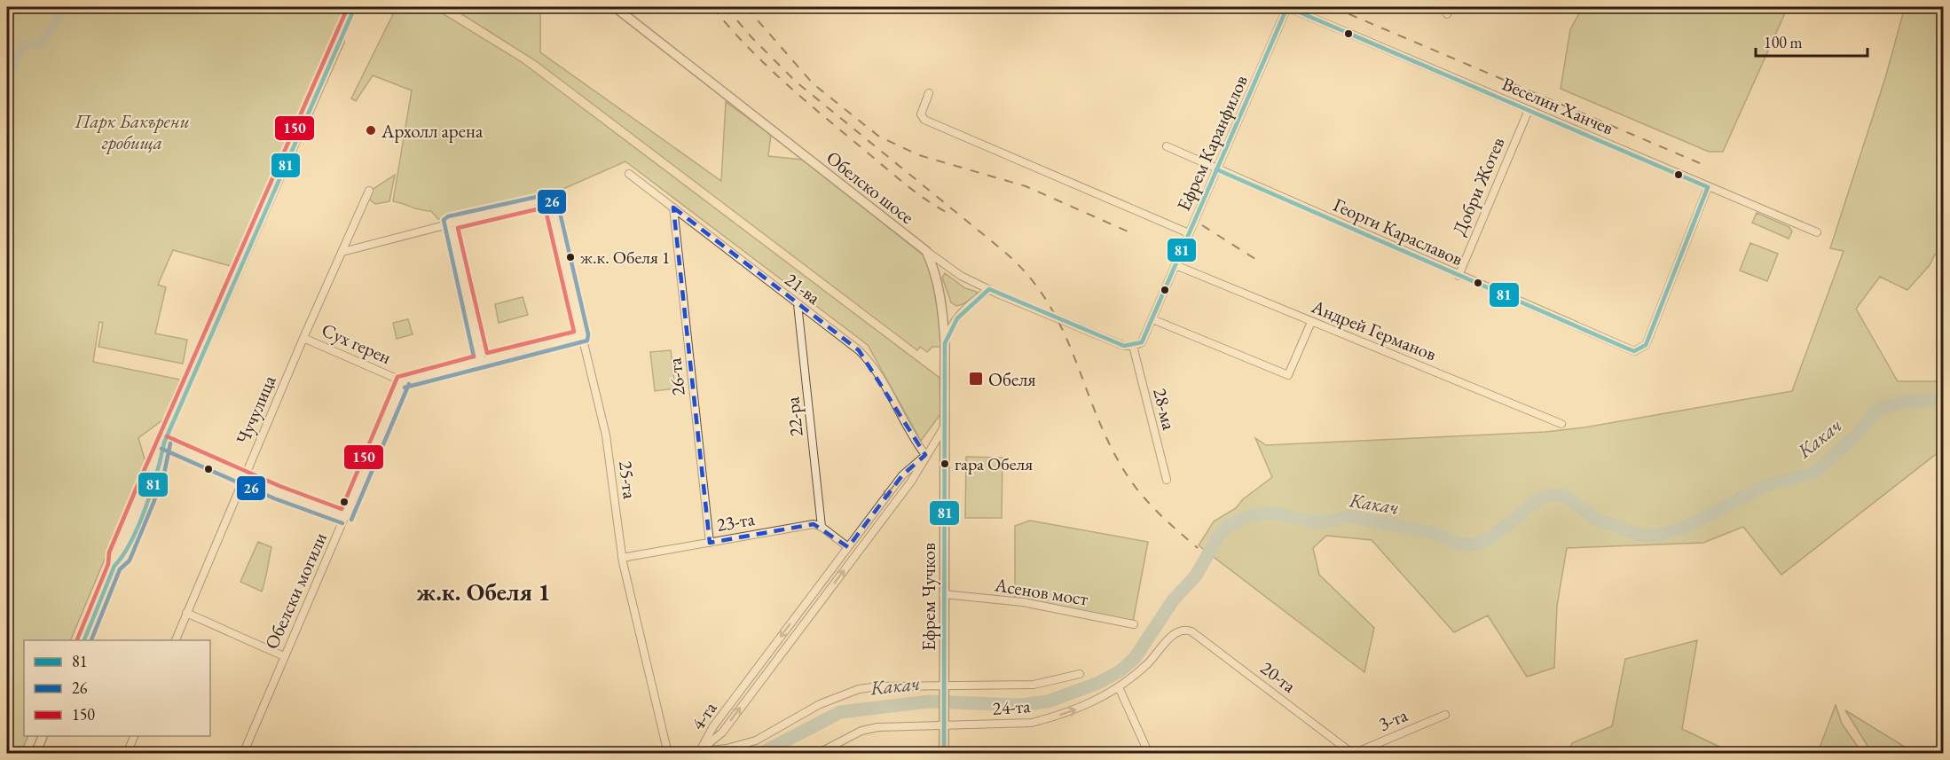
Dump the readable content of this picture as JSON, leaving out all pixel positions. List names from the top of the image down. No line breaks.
{"streets":{"street":["Веселин Ханчев","Ефрем Каранфилов","Добри Жотев","Обелско шосе","Георги Караславов","21-ва","Андрей Германов","Сух герен","26-та","28-ма","Чучулица","22-ра","25-та","23-та","Обелски могили","Асенов мост","Ефрем Чучков","20-та","24-та","4-та","3-та"]},"crossings":[["Веселин Ханчев","Ефрем Каранфилов"],["Веселин Ханчев","Добри Жотев"],["Веселин Ханчев","Георги Караславов"],["Ефрем Каранфилов","Обелско шосе"],["Ефрем Каранфилов","Георги Караславов"],["Ефрем Каранфилов","Андрей Германов"],["Ефрем Каранфилов","28-ма"],["Добри Жотев","Георги Караславов"],["Обелско шосе","28-ма"],["Обелско шосе","Ефрем Чучков"],["21-ва","26-та"],["21-ва","22-ра"],["21-ва","4-та"],["Сух герен","Чучулица"],["Сух герен","25-та"],["Сух герен","Обелски могили"],["26-та","23-та"],["22-ра","23-та"],["25-та","23-та"],["Асенов мост","Ефрем Чучков"],["Ефрем Чучков","24-та"],["Ефрем Чучков","4-та"],["20-та","24-та"],["20-та","3-та"],["24-та","4-та"]],"districts":["ж.к. Обеля 1"],"water":["Какач"],"parks":["Парк Бакърени гробища"],"places":{"other":["Архолл арена","ж.к. Обеля 1","гара Обеля"],"transit":["Обеля"]},"lines":["transit line 81","transit line 150","transit line 26"],"legend":["81","26","150"],"scale_bar":"100 m"}
